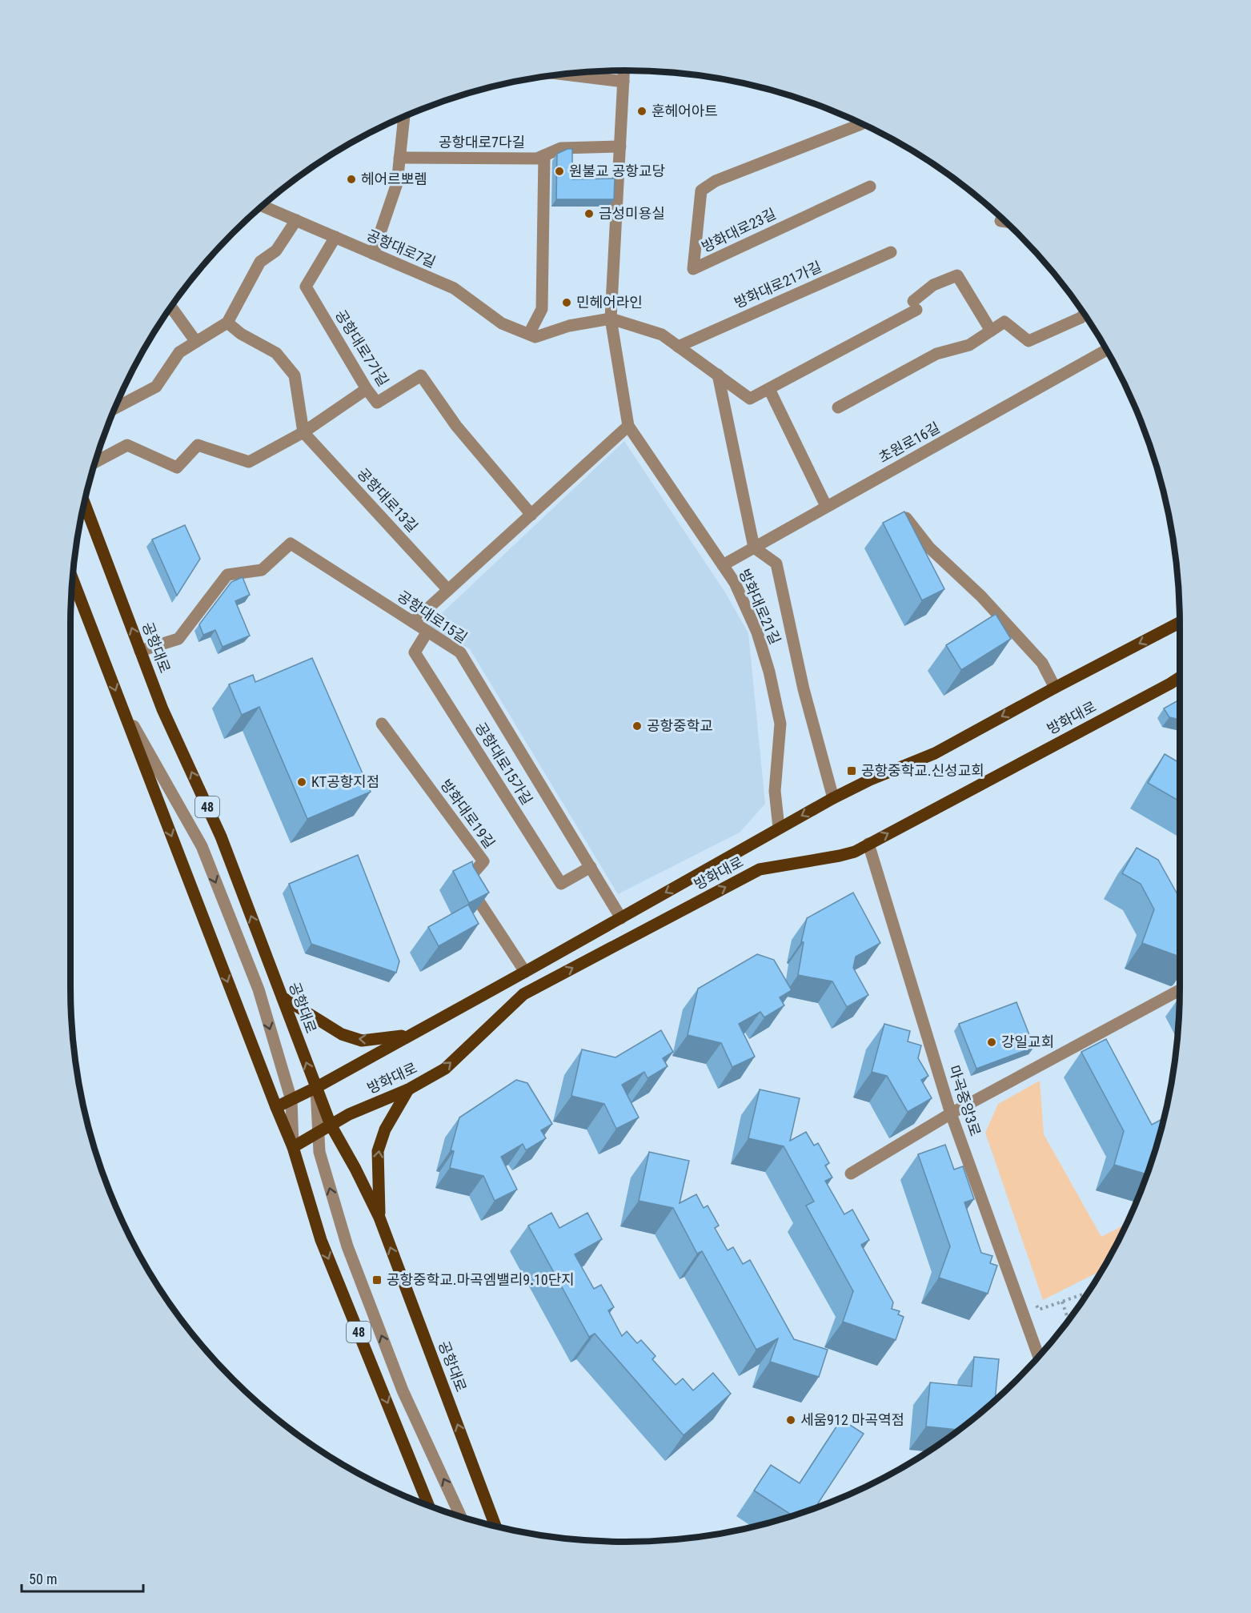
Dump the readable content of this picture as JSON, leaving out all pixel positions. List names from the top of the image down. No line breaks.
{"streets":{"main road":["공항대로","방화대로","48"],"street":["공항대로7다길","방화대로23길","공항대로7길","방화대로21가길","공항대로7가길","초원로16길","공항대로13길","방화대로21길","공항대로15길","공항대로15가길","방화대로19길","마곡중앙3로"]},"crossings":[["공항대로7다길","방화대로21길"],["공항대로7길","공항대로7가길"],["공항대로7길","방화대로21길"],["초원로16길","방화대로21길"],["방화대로21길","방화대로"],["공항대로15길","공항대로"],["공항대로15길","방화대로"],["공항대로15길","공항대로15가길"],["공항대로","방화대로"],["방화대로","48"],["방화대로","방화대로19길"],["방화대로","마곡중앙3로"]],"places":{"other":["훈헤어아트","원불교 공항교당","헤어르뽀렘","금성미용실","민헤어라인","공항중학교","KT공항지점","강일교회","세움912 마곡역점"],"transit":["공항중학교.신성교회","공항중학교.마곡엠밸리9.10단지"]},"scale_bar":"50 m"}
